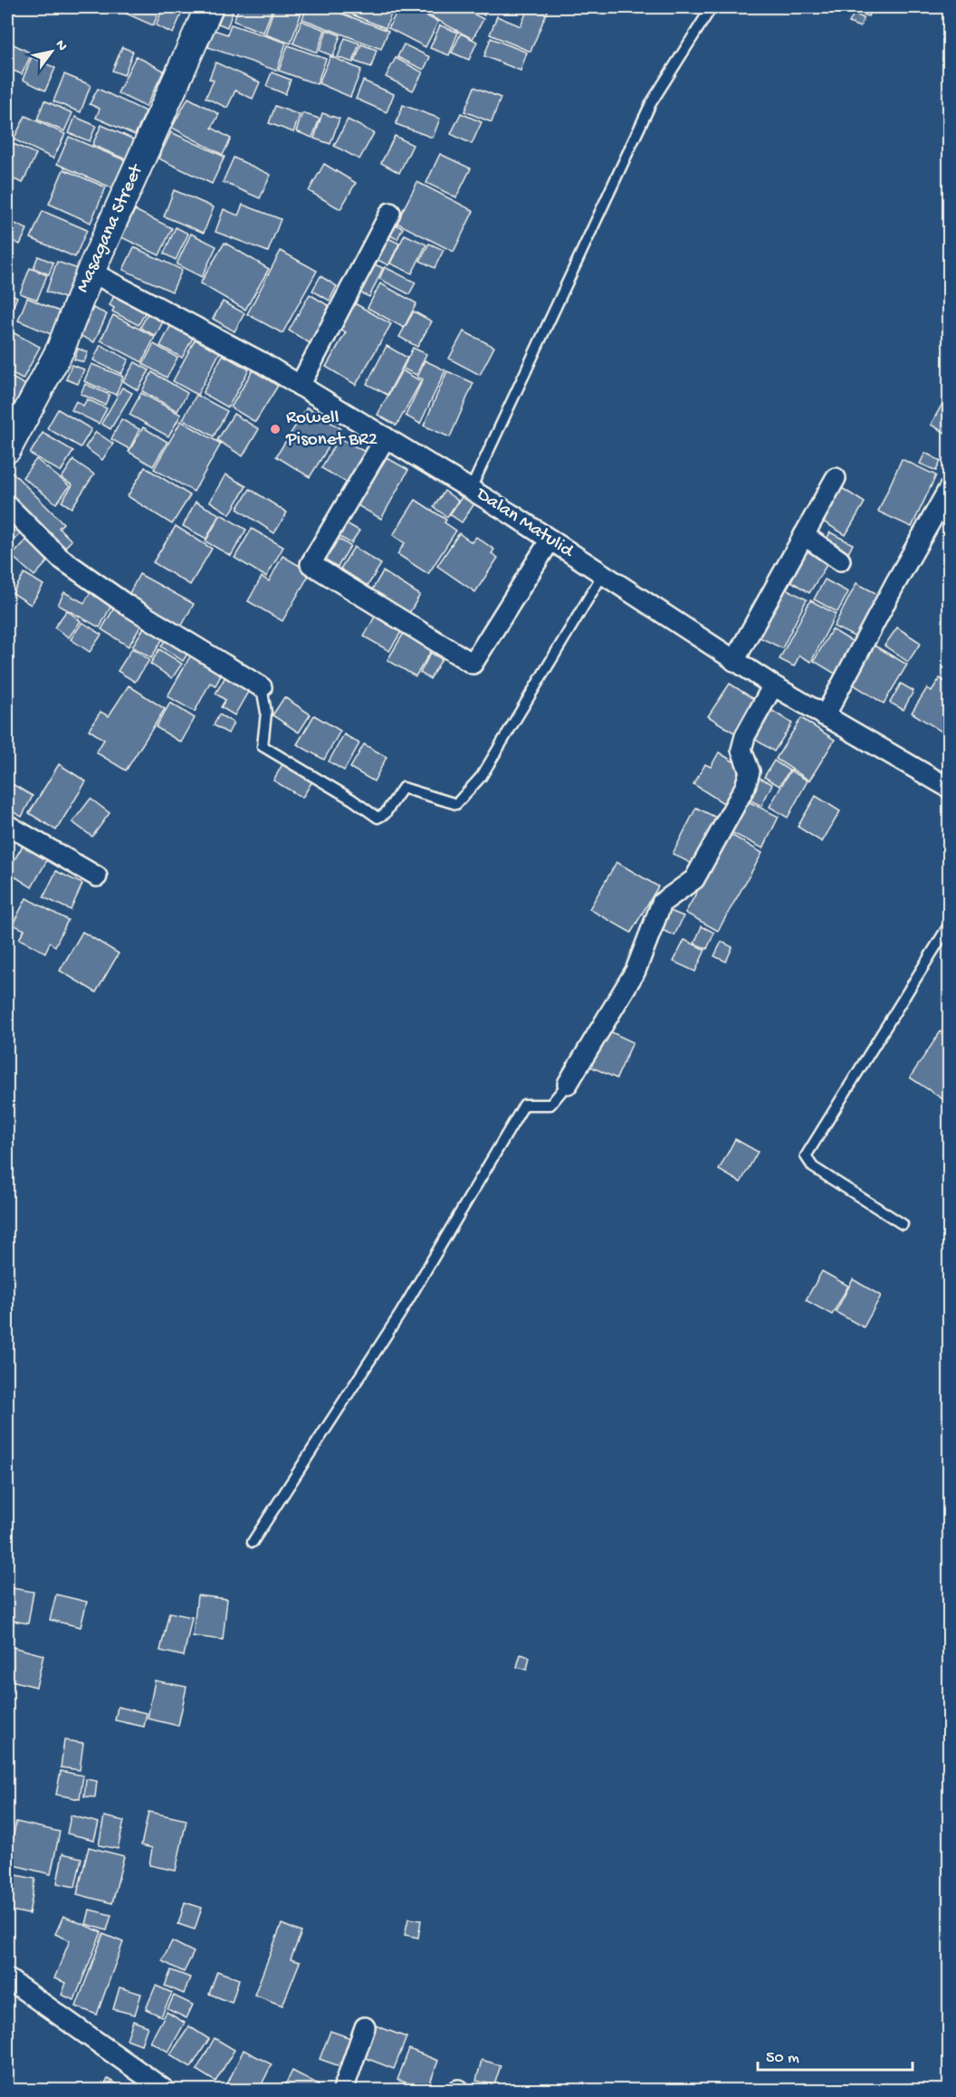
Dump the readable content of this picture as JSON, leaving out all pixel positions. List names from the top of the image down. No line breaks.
{"streets":{"street":["Masagana Street","Dalan Matulid"]},"crossings":[["Masagana Street","Dalan Matulid"]],"places":["Rowell Pisonet BR2"],"scale_bar":"50 m","north":"top right"}
